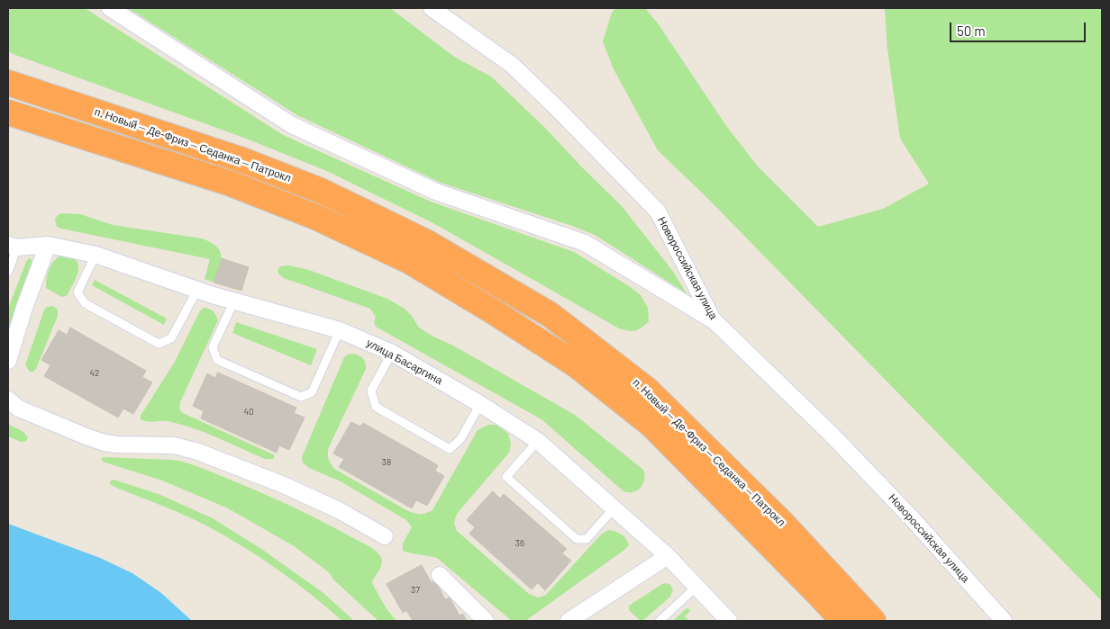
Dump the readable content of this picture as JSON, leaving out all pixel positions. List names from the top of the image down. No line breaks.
{"streets":{"highway":["п. Новый — Де-Фриз — Седанка — Патрокл"],"street":["Новороссийская улица","улица Басаргина"]},"house_numbers":["42","40","38","36","37"],"scale_bar":"50 m"}
